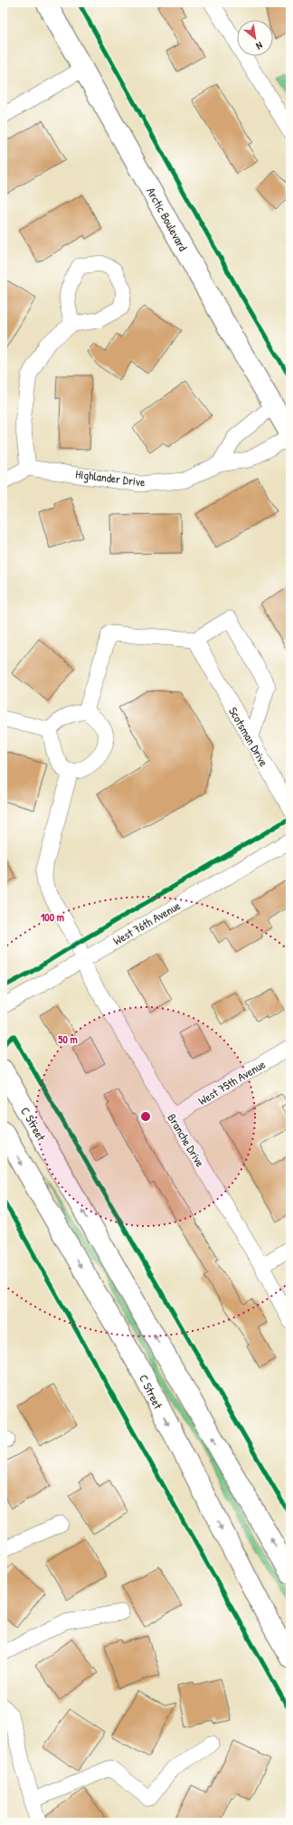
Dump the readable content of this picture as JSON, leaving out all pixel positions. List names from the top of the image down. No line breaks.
{"streets":{"main road":["Arctic Boulevard","C Street"],"street":["Highlander Drive","Scotsman Drive","West 76th Avenue","West 75th Avenue","Branche Drive"]},"crossings":[["Arctic Boulevard","Highlander Drive"],["West 76th Avenue","Branche Drive"],["West 75th Avenue","Branche Drive"]],"north":"bottom right","rings":["100 m","50 m"]}
